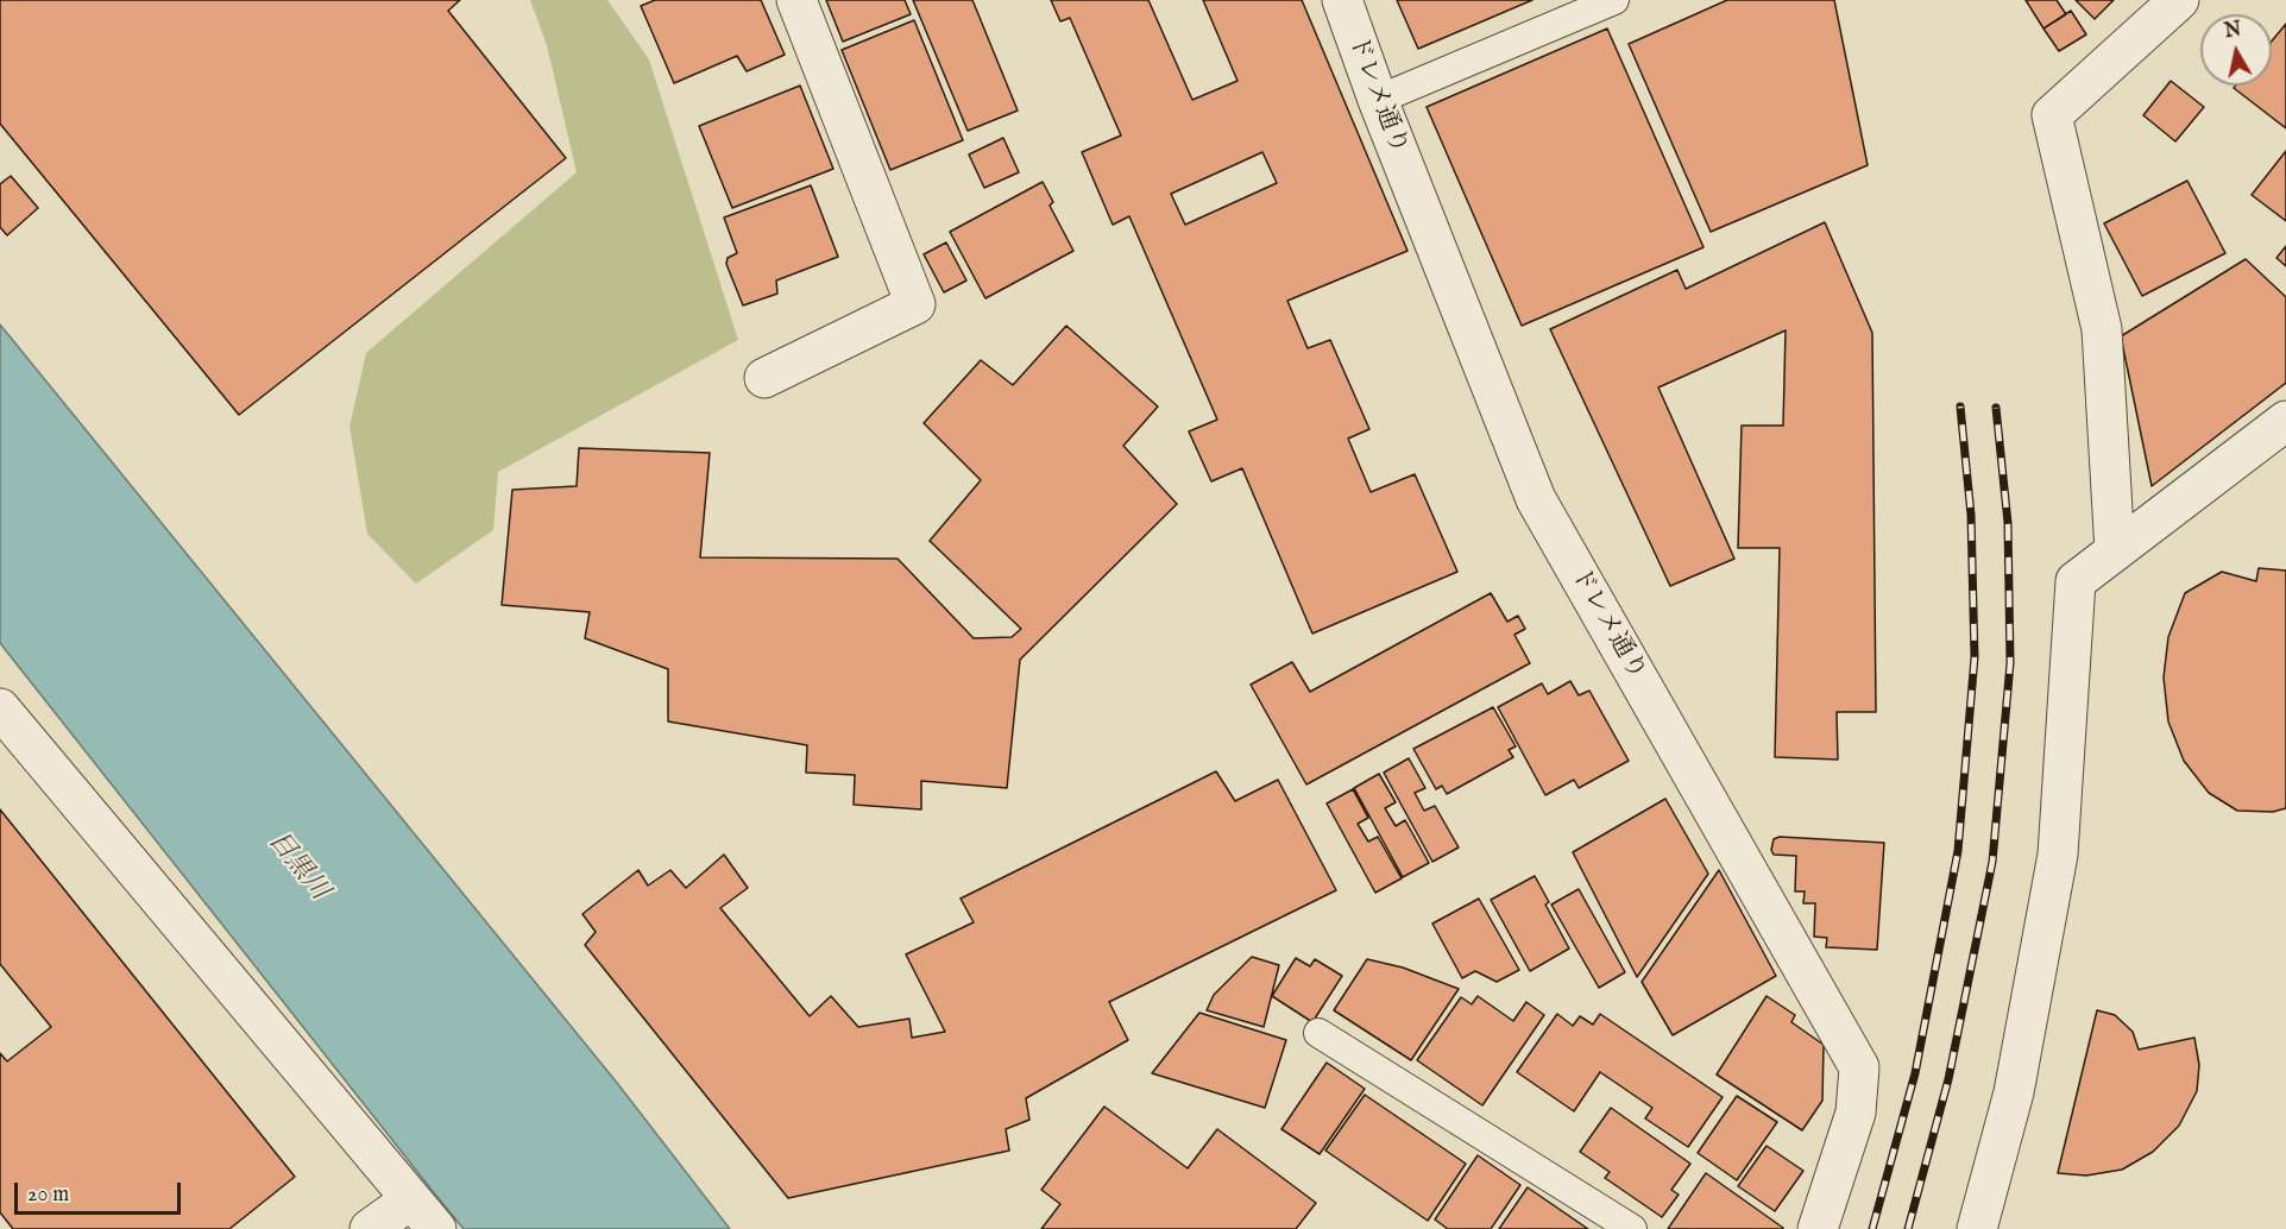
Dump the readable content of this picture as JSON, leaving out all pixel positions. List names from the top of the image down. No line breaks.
{"streets":{"street":["ドレメ通り"]},"water":["目黒川"],"scale_bar":"20 m","north":"top"}
